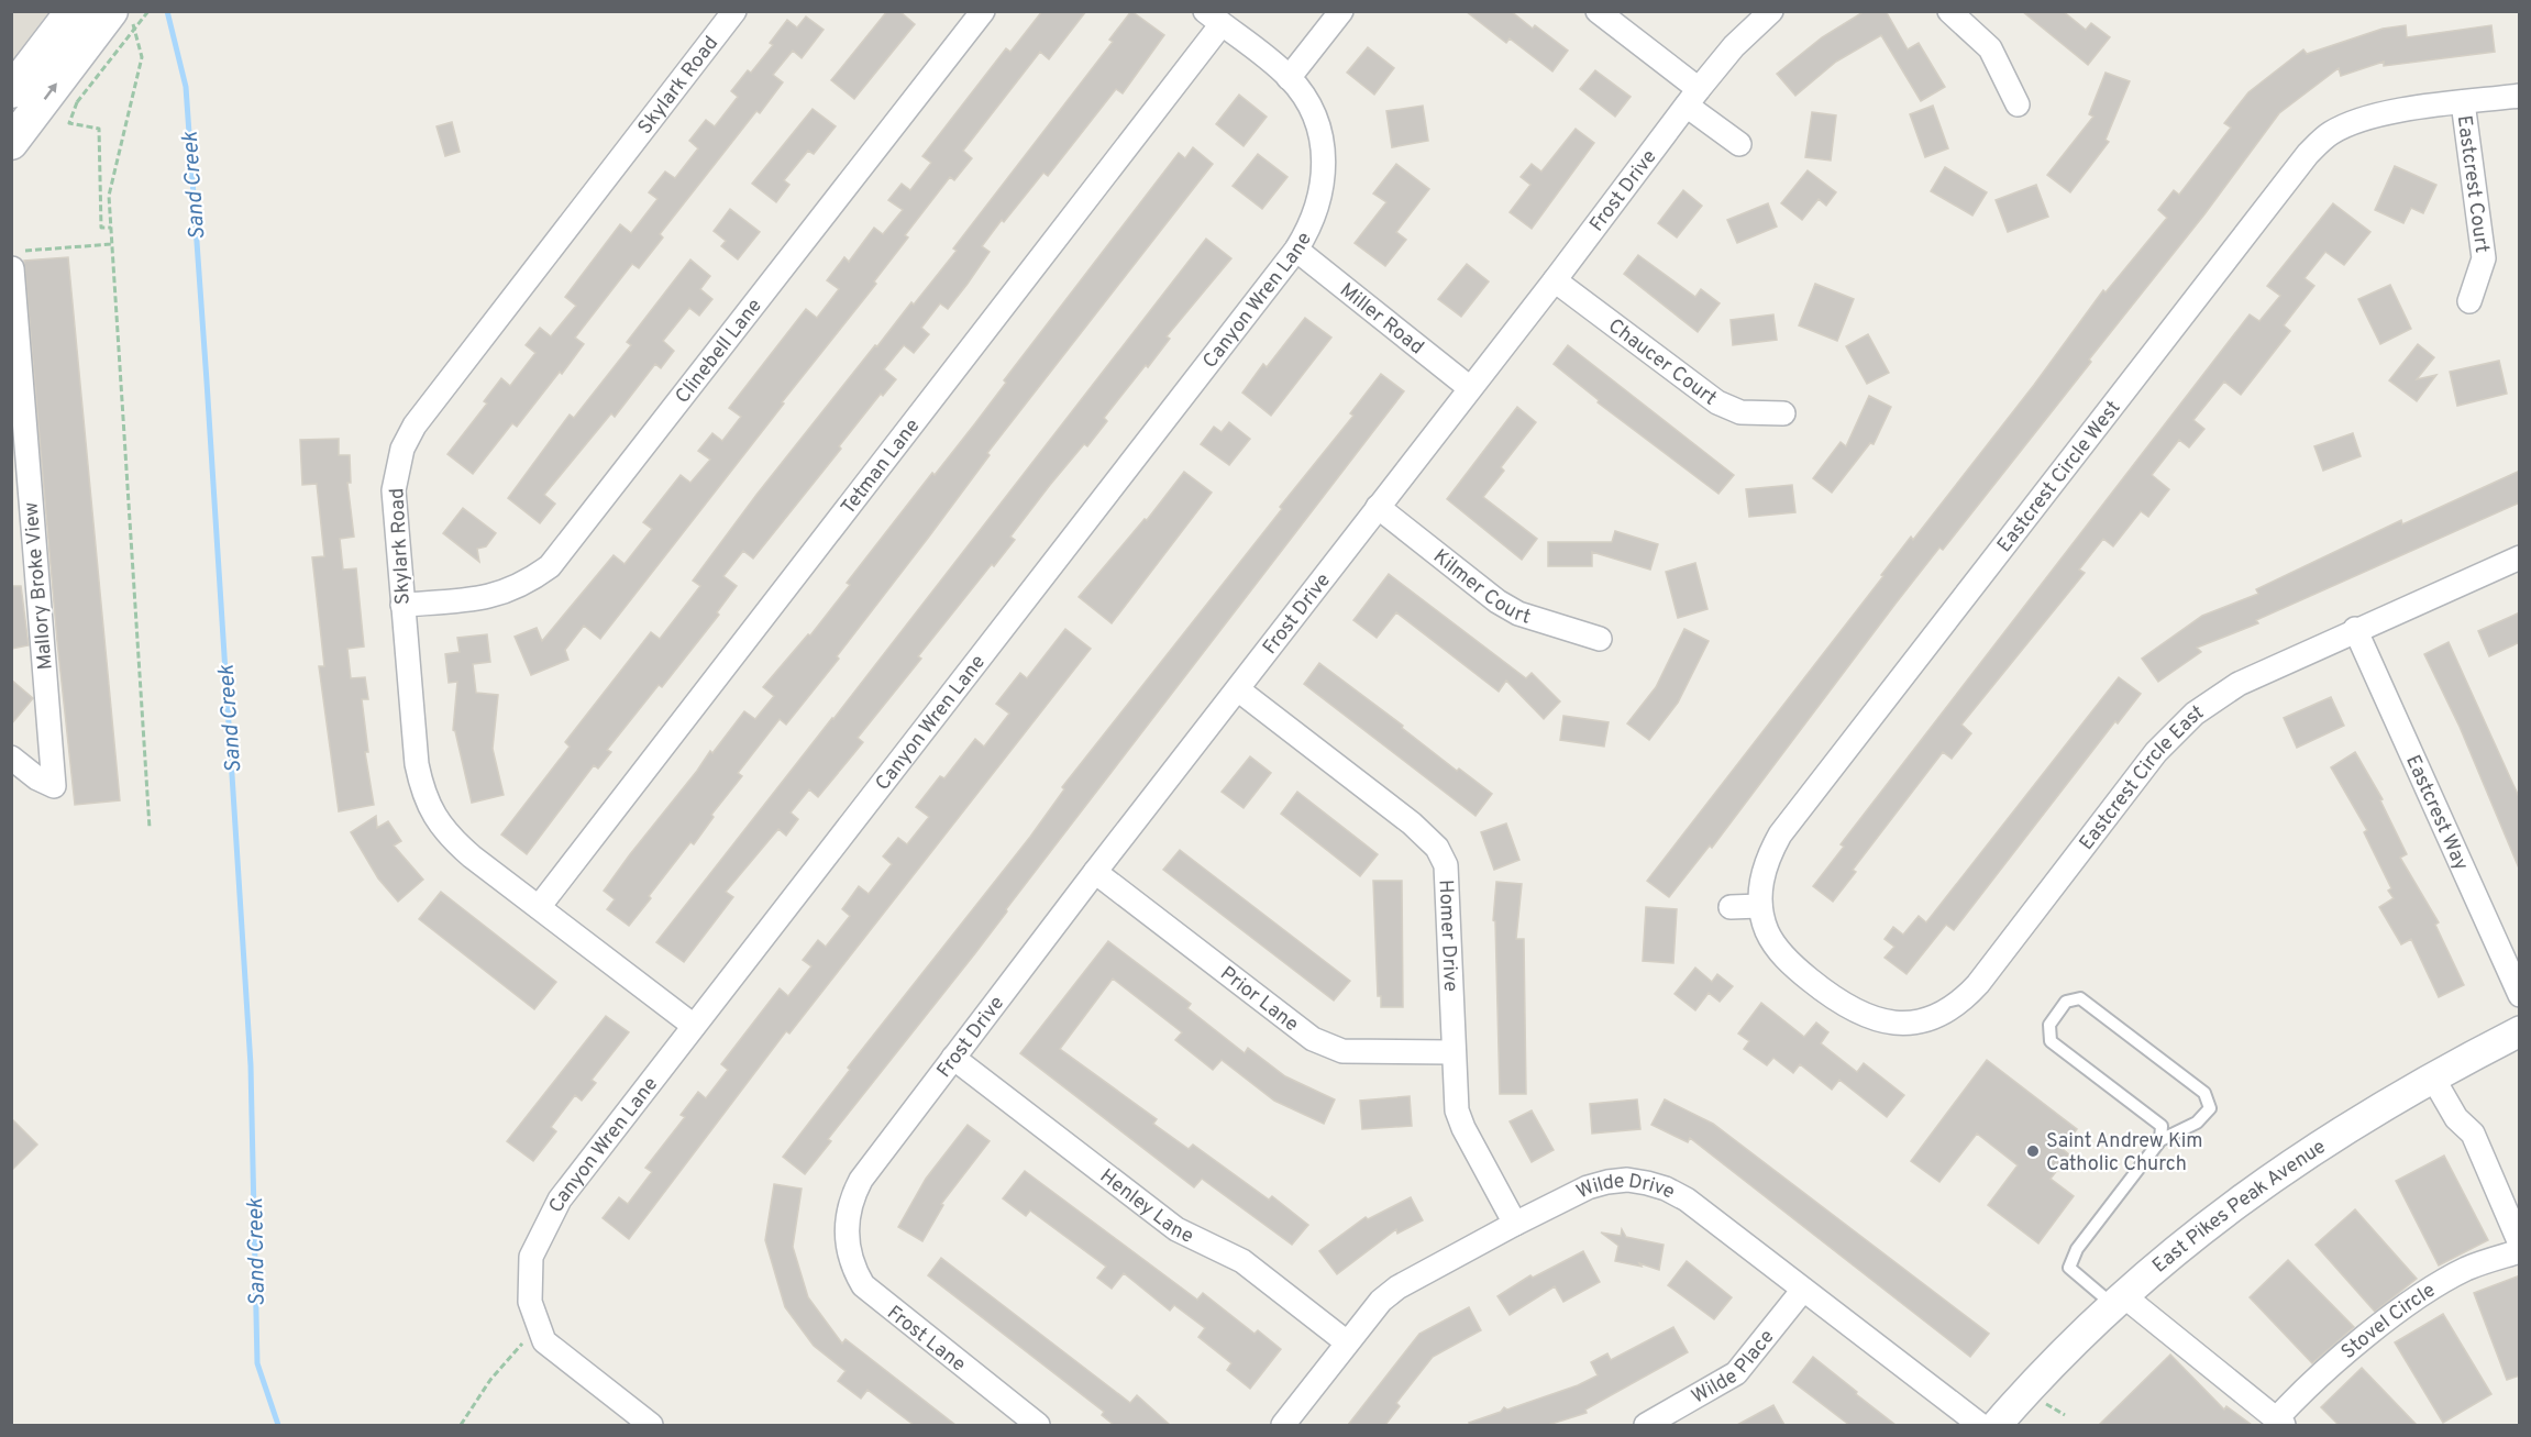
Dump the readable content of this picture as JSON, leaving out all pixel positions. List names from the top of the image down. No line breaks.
{"streets":{"street":["Skylark Road","Eastcrest Court","Frost Drive","Canyon Wren Lane","Miller Road","Clinebell Lane","Chaucer Court","Tetman Lane","Eastcrest Circle West","Kilmer Court","Mallory Broke View","Eastcrest Circle East","Eastcrest Way","Homer Drive","Prior Lane","Wilde Drive","Henley Lane","East Pikes Peak Avenue","Stovel Circle","Frost Lane","Wilde Place"]},"crossings":[["Skylark Road","Canyon Wren Lane"],["Skylark Road","Clinebell Lane"],["Skylark Road","Tetman Lane"],["Eastcrest Court","Eastcrest Circle West"],["Frost Drive","Miller Road"],["Frost Drive","Chaucer Court"],["Frost Drive","Kilmer Court"],["Frost Drive","Homer Drive"],["Frost Drive","Prior Lane"],["Frost Drive","Henley Lane"],["Frost Drive","Frost Lane"],["Canyon Wren Lane","Miller Road"],["Canyon Wren Lane","Tetman Lane"],["Eastcrest Circle West","Eastcrest Circle East"],["Eastcrest Circle East","Eastcrest Way"],["Homer Drive","Prior Lane"],["Homer Drive","Wilde Drive"],["Wilde Drive","Henley Lane"],["Wilde Drive","Wilde Place"],["East Pikes Peak Avenue","Stovel Circle"]],"water":["Sand Creek"],"places":["Saint Andrew Kim Catholic Church"]}
